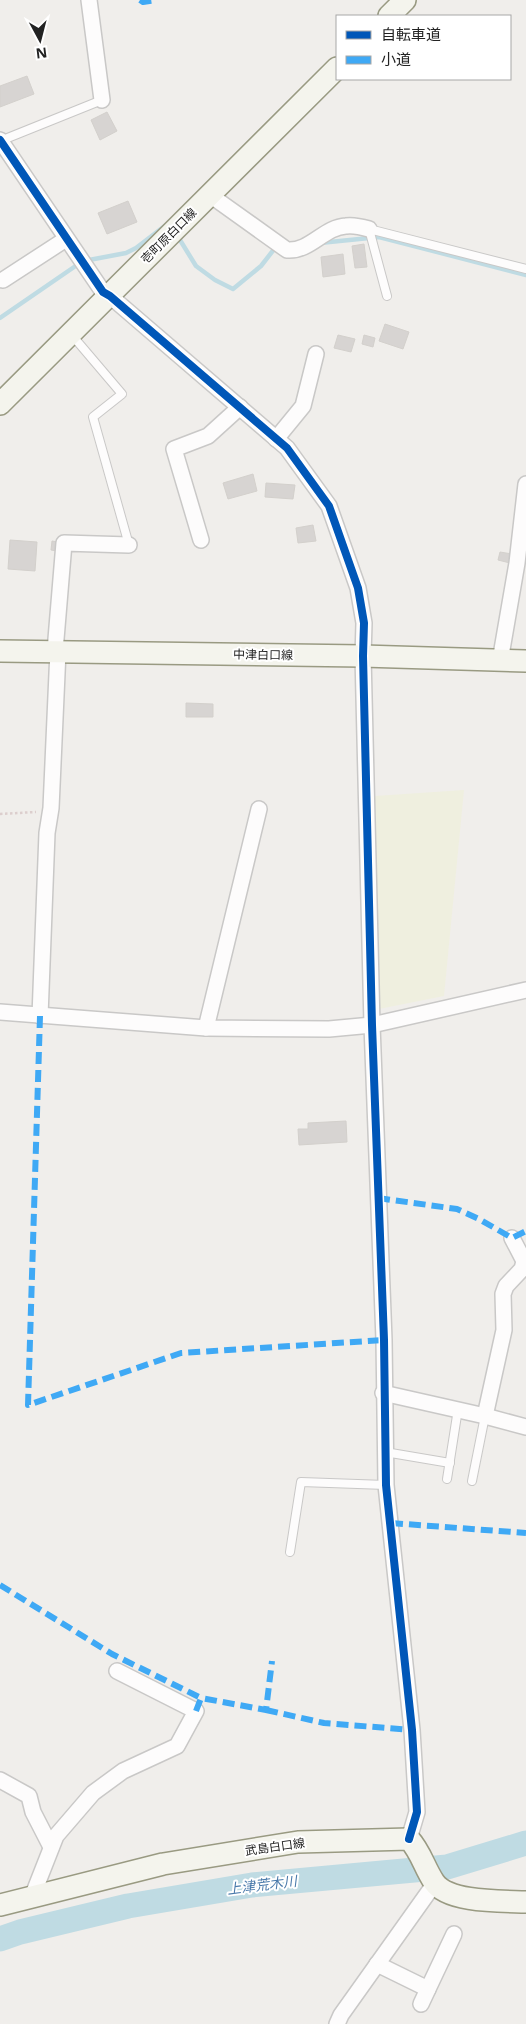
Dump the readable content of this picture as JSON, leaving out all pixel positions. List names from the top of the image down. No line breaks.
{"streets":{"main road":["壱町原白口線","中津白口線","武島白口線"]},"water":["上津荒木川"],"legend":["自転車道","小道"],"north":"bottom"}
